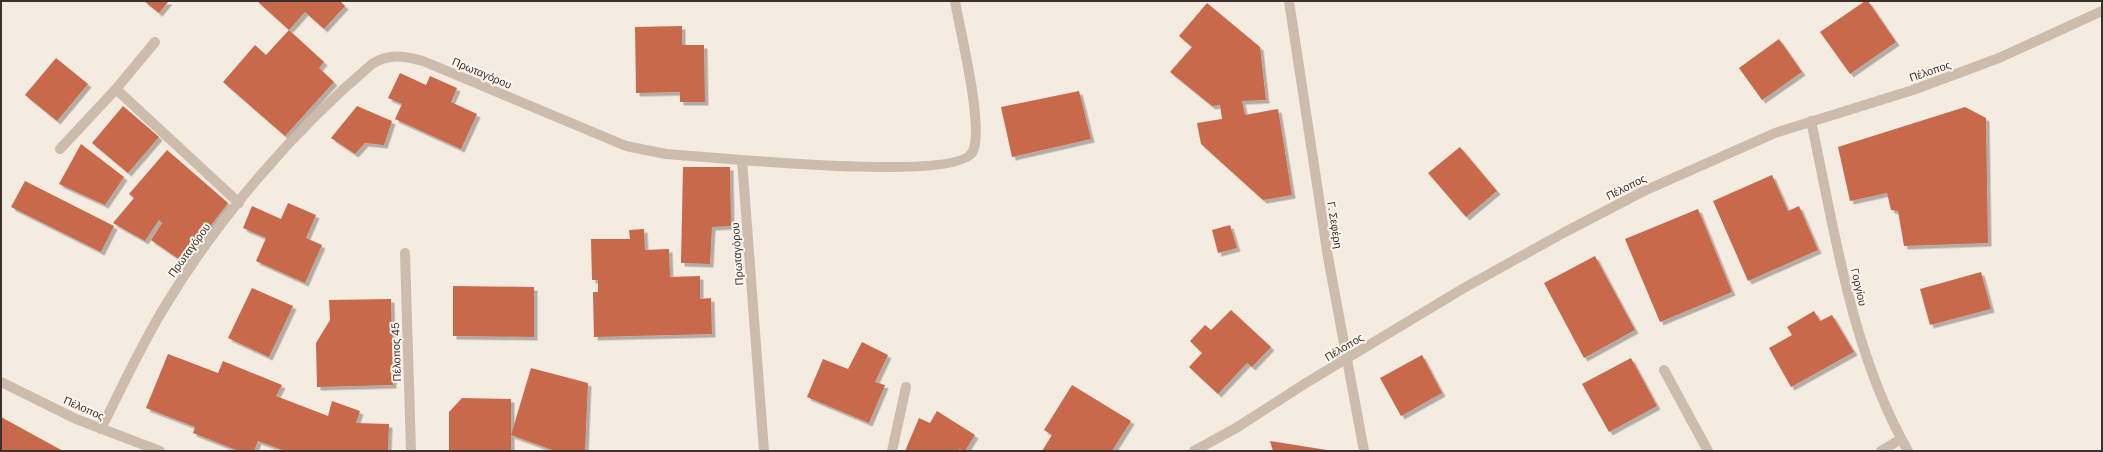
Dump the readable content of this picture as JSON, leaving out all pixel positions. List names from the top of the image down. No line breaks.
{"streets":{"street":["Πέλοπος","Πρωταγόρου","Γ. Σεφέρη","Γοργίου","Πέλοπος 45"]},"crossings":[["Πέλοπος","Πρωταγόρου"],["Πέλοπος","Γ. Σεφέρη"],["Πέλοπος","Γοργίου"]]}
